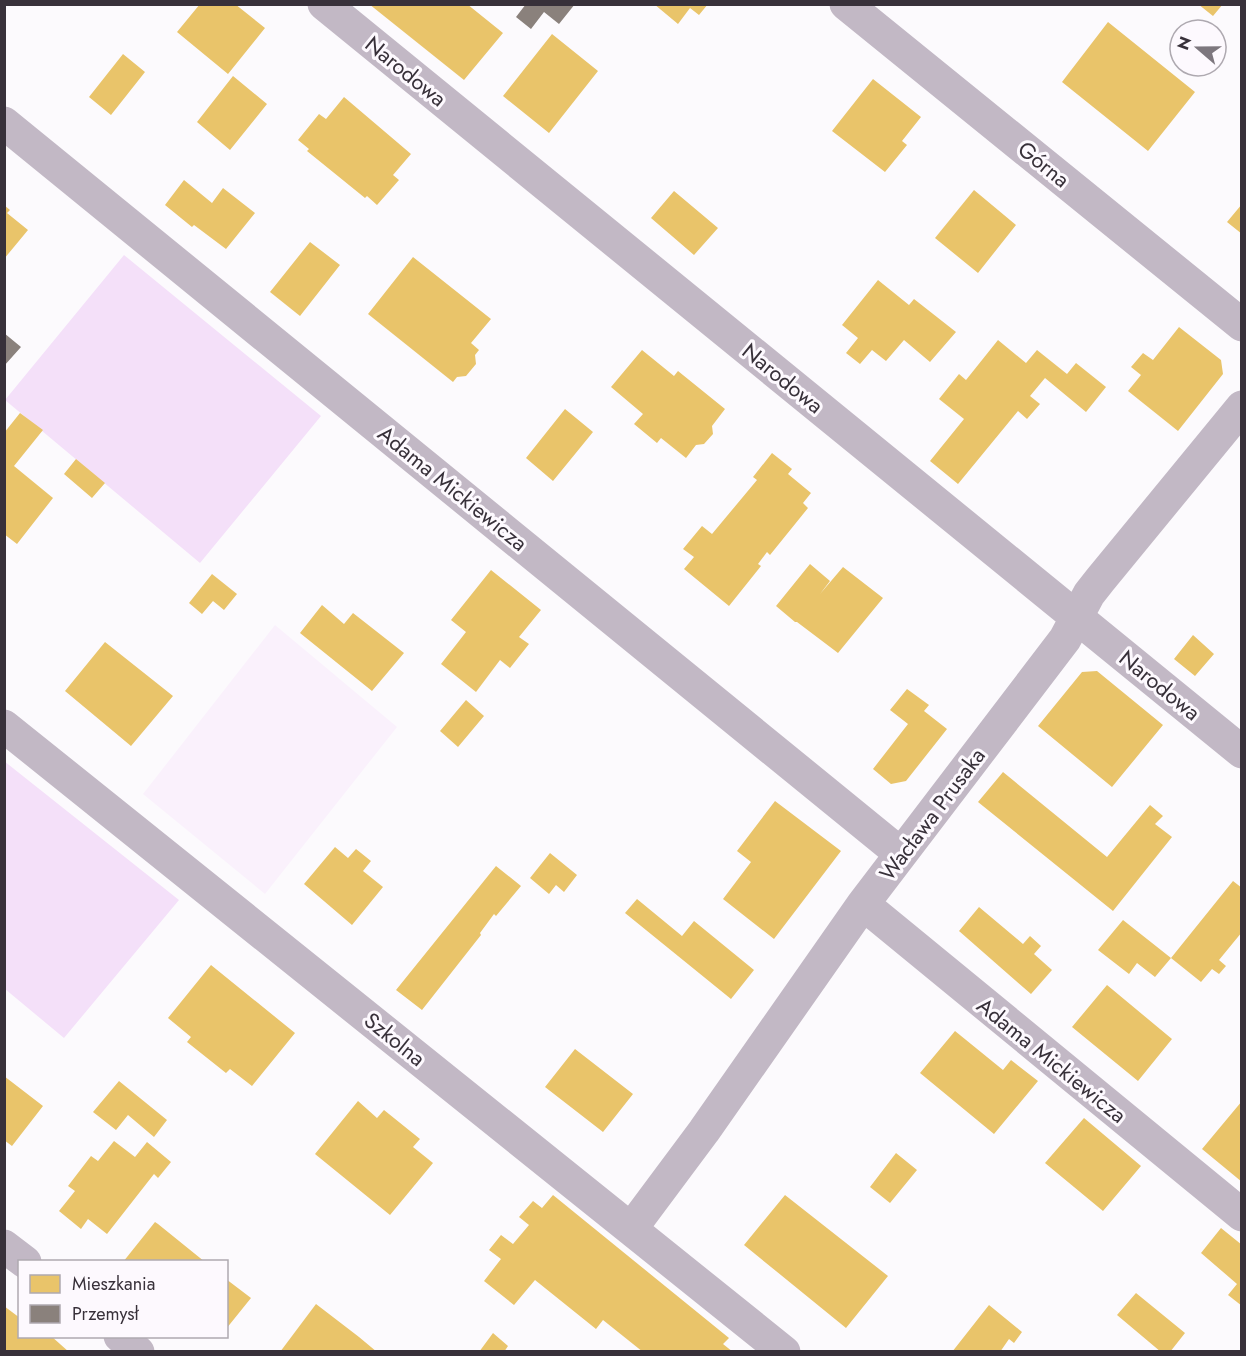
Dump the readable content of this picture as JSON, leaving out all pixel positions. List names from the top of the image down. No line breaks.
{"streets":{"street":["Narodowa","Górna","Adama Mickiewicza","Wacława Prusaka","Szkolna"]},"crossings":[["Narodowa","Wacława Prusaka"],["Adama Mickiewicza","Wacława Prusaka"],["Wacława Prusaka","Szkolna"]],"legend":["Mieszkania","Przemysł"],"north":"left"}
